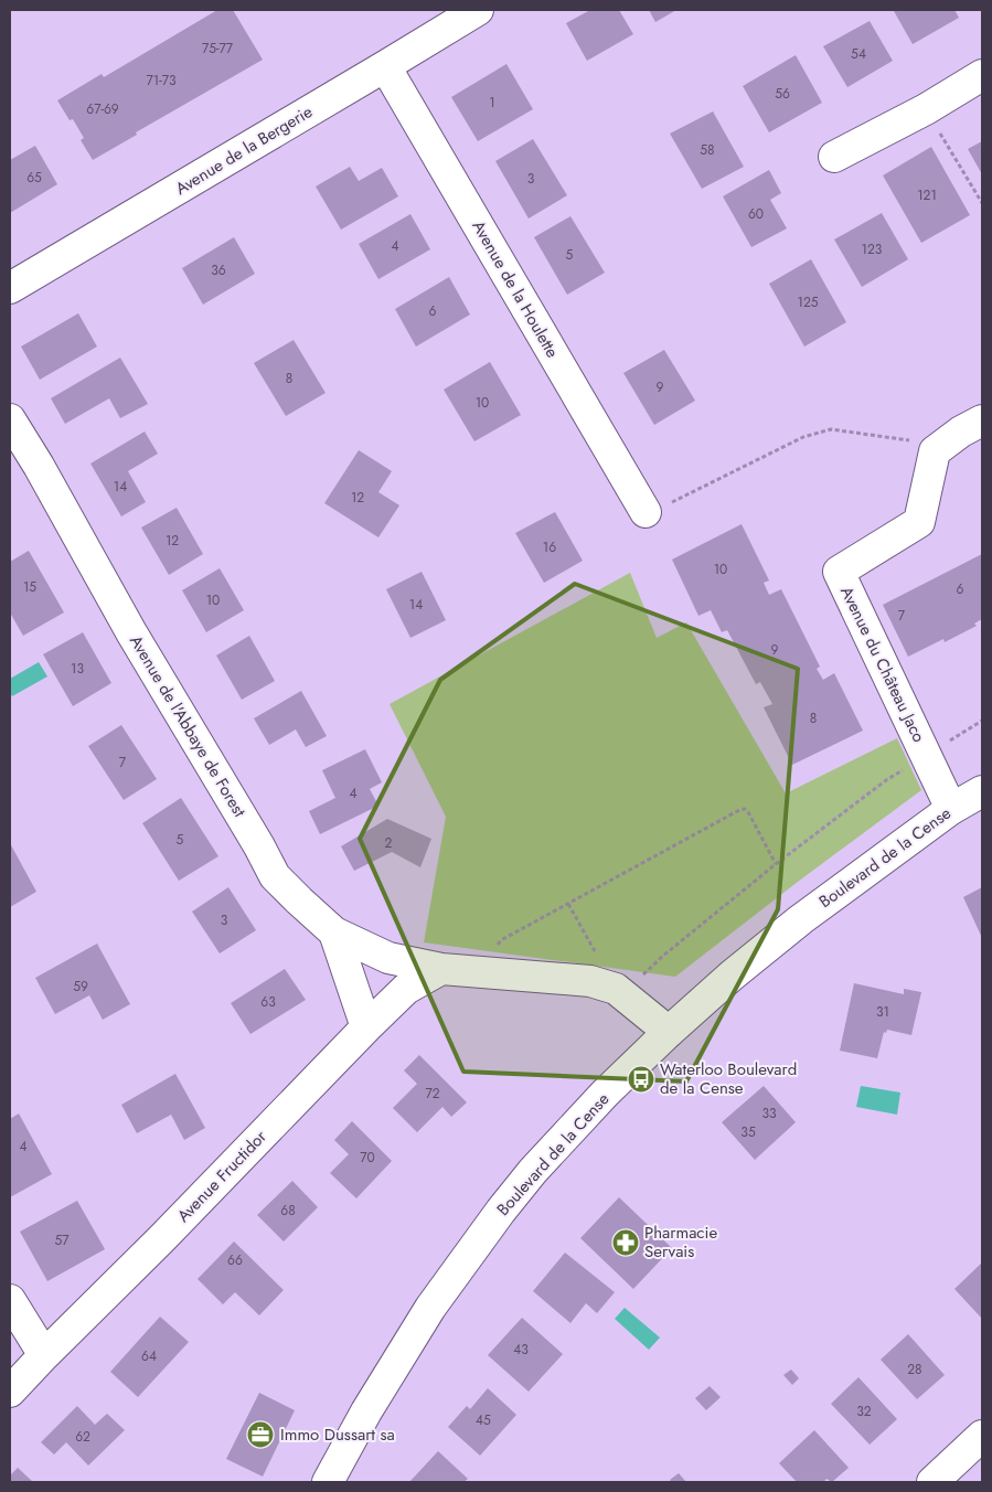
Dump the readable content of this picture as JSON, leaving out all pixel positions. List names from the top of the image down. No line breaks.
{"streets":{"street":["Avenue de la Bergerie","Avenue de la Houlette","Avenue du Château Jaco","Avenue de l'Abbaye de Forest","Boulevard de la Cense","Avenue Fructidor"]},"crossings":[["Avenue de la Bergerie","Avenue de la Houlette"],["Avenue du Château Jaco","Boulevard de la Cense"],["Avenue de l'Abbaye de Forest","Avenue Fructidor"]],"places":{"bus stop":["Waterloo Boulevard de la Cense"],"pharmacy":["Pharmacie Servais"],"office":["Immo Dussart sa"]},"house_numbers":["75-77","54","71-73","56","1","67-69","58","65","3","121","60","4","123","5","36","125","6","8","9","10","14","12","12","16","10","15","6","10","14","7","9","13","8","7","4","5","2","3","59","63","31","72","33","35","4","70","68","57","66","43","64","28","32","45","62"]}
